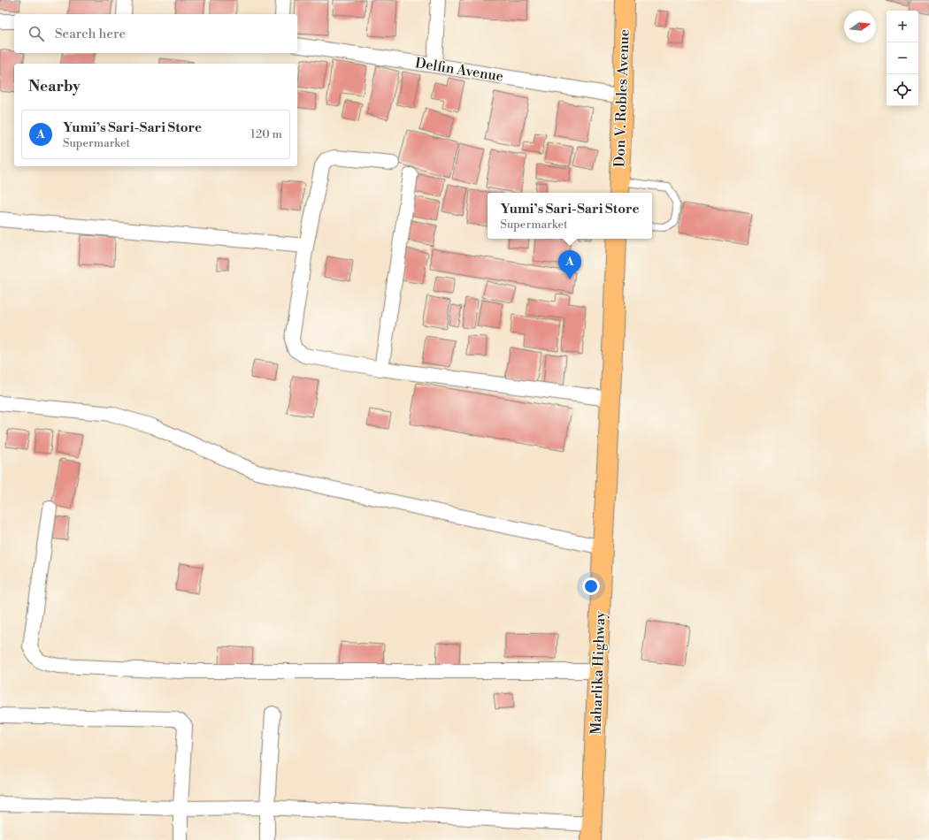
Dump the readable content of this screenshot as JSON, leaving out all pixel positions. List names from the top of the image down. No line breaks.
{"streets":{"main road":["Don V. Robles Avenue","Maharlika Highway"],"street":["Delfin Avenue"]},"crossings":[["Delfin Avenue","Don V. Robles Avenue"]],"north":"right","page":{"map_buttons":["+","−"],"search":"Search here","heading":"Nearby","list":[{"mark":"A","name":"Yumi’s Sari-Sari Store","note":"Supermarket","value":"120 m"}],"popup":["Yumi’s Sari-Sari Store","Supermarket"],"pins":"A"}}
